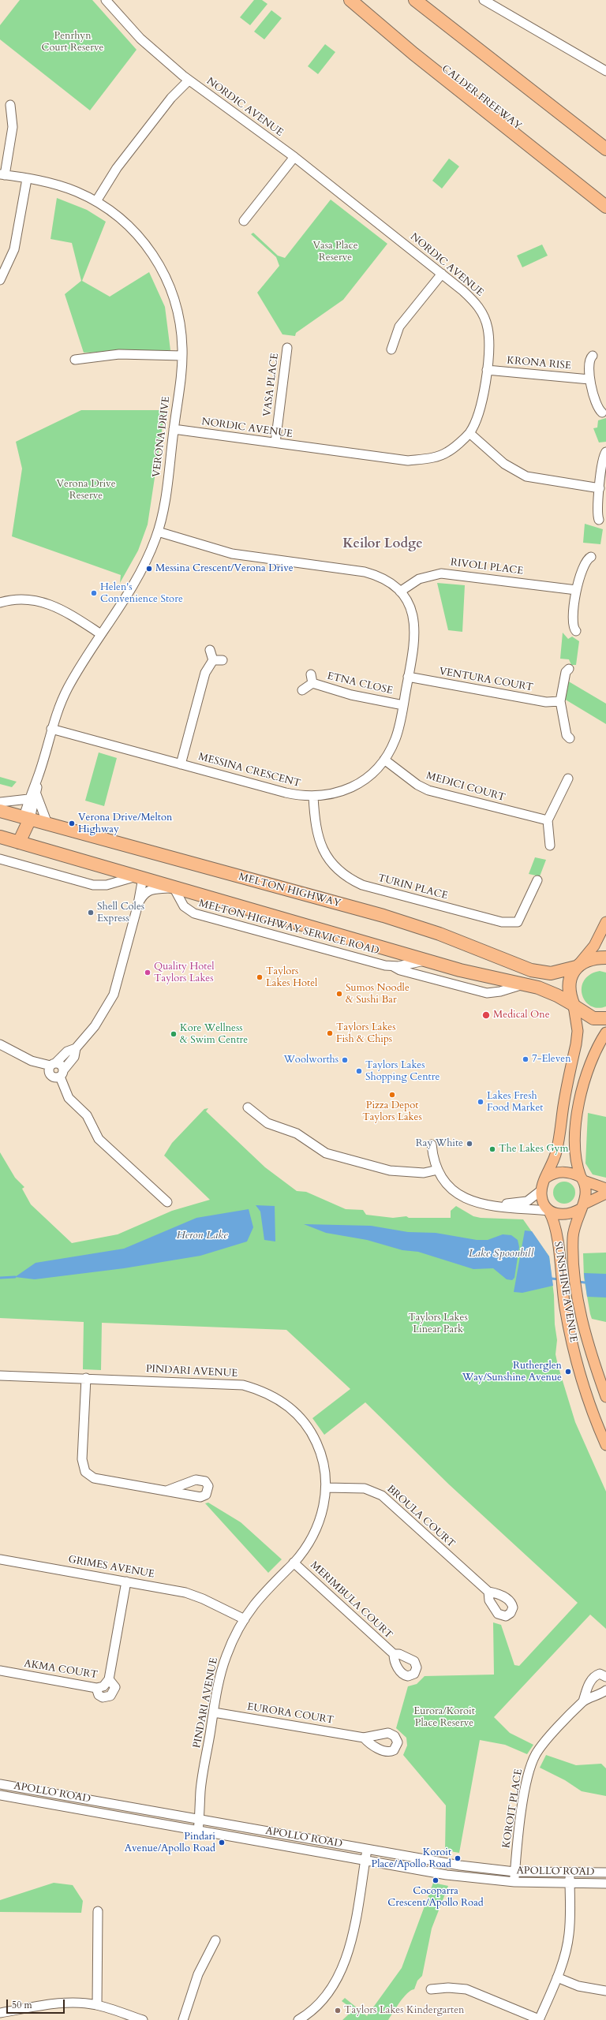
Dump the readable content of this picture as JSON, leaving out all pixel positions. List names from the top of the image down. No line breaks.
{"streets":{"highway":["CALDER FREEWAY","MELTON HIGHWAY"],"main road":["SUNSHINE AVENUE"],"street":["NORDIC AVENUE","KRONA RISE","VASA PLACE","VERONA DRIVE","RIVOLI PLACE","VENTURA COURT","ETNA CLOSE","MESSINA CRESCENT","MEDICI COURT","TURIN PLACE","MELTON HIGHWAY SERVICE ROAD","PINDARI AVENUE","BROULA COURT","GRIMES AVENUE","MERIMBULA COURT","AKMA COURT","EURORA COURT","APOLLO ROAD","KOROIT PLACE"]},"crossings":[["NORDIC AVENUE","KRONA RISE"],["NORDIC AVENUE","VASA PLACE"],["NORDIC AVENUE","VERONA DRIVE"],["VERONA DRIVE","MESSINA CRESCENT"],["VERONA DRIVE","MELTON HIGHWAY"],["RIVOLI PLACE","MESSINA CRESCENT"],["VENTURA COURT","MESSINA CRESCENT"],["ETNA CLOSE","MESSINA CRESCENT"],["MESSINA CRESCENT","MEDICI COURT"],["MESSINA CRESCENT","TURIN PLACE"],["PINDARI AVENUE","BROULA COURT"],["PINDARI AVENUE","GRIMES AVENUE"],["PINDARI AVENUE","MERIMBULA COURT"],["PINDARI AVENUE","EURORA COURT"],["PINDARI AVENUE","APOLLO ROAD"],["GRIMES AVENUE","AKMA COURT"],["APOLLO ROAD","KOROIT PLACE"]],"districts":["Keilor Lodge"],"water":["Heron Lake","Lake Spoonbill"],"parks":["Penrhyn Court Reserve","Vasa Place Reserve","Verona Drive Reserve","Taylors Lakes Linear Park","Eurora/Koroit Place Reserve"],"places":["Messina Crescent/Verona Drive","Helen's Convenience Store","Verona Drive/Melton Highway","Shell Coles Express","Quality Hotel Taylors Lakes","Taylors Lakes Hotel","Sumos Noodle & Sushi Bar","Medical One","Taylors Lakes Fish & Chips","Kore Wellness & Swim Centre","7-Eleven","Woolworths","Taylors Lakes Shopping Centre","Pizza Depot Taylors Lakes","Lakes Fresh Food Market","Ray White","The Lakes Gym","Rutherglen Way/Sunshine Avenue","Pindari Avenue/Apollo Road","Koroit Place/Apollo Road","Cocoparra Crescent/Apollo Road","Taylors Lakes Kindergarten"],"scale_bar":"50 m"}
